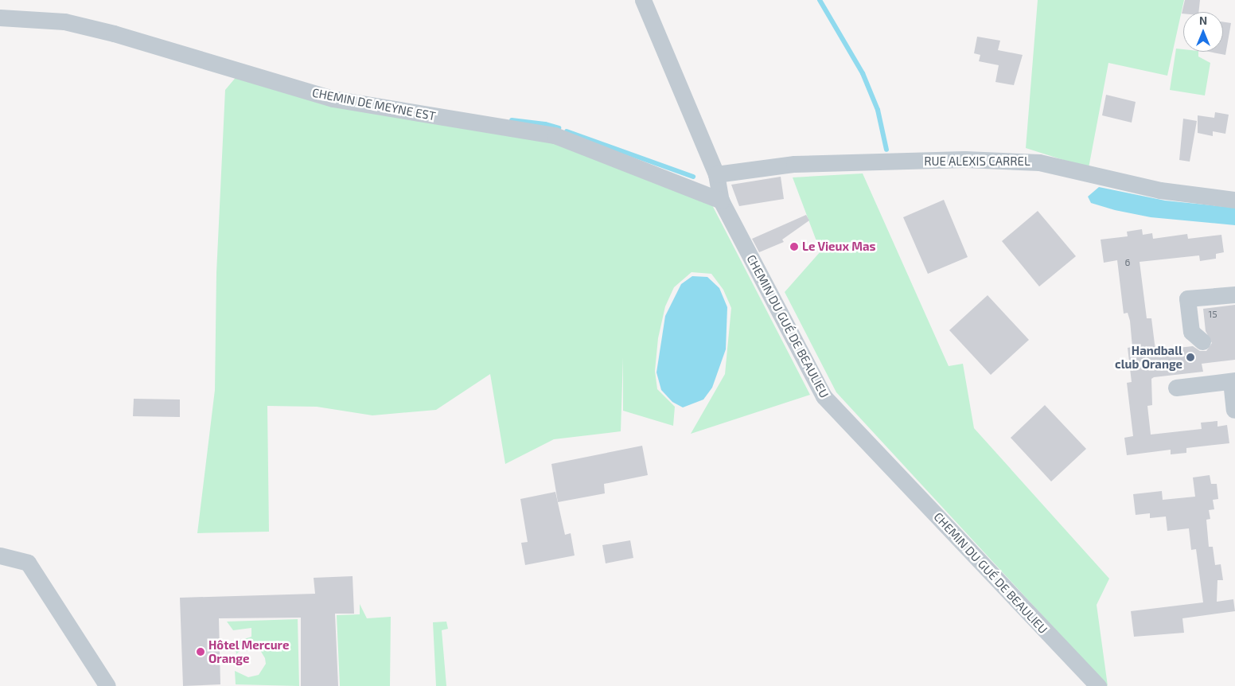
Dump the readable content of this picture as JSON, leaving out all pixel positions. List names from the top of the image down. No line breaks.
{"streets":{"street":["CHEMIN DE MEYNE EST","RUE ALEXIS CARREL","CHEMIN DU GUÉ DE BEAULIEU"]},"crossings":[["CHEMIN DE MEYNE EST","CHEMIN DU GUÉ DE BEAULIEU"],["RUE ALEXIS CARREL","CHEMIN DU GUÉ DE BEAULIEU"]],"places":["Le Vieux Mas","Handball club Orange","Hôtel Mercure Orange"],"house_numbers":["6","15"],"north":"top"}
